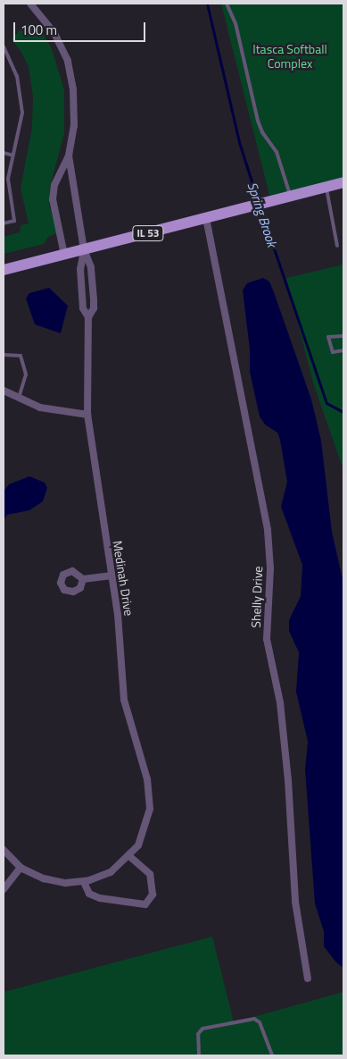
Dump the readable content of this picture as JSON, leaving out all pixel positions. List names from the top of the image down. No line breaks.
{"streets":{"main road":["IL 53"],"street":["Medinah Drive","Shelly Drive"]},"crossings":[["IL 53","Medinah Drive"],["IL 53","Shelly Drive"]],"water":["Spring Brook"],"parks":["Itasca Softball Complex"],"scale_bar":"100 m"}
